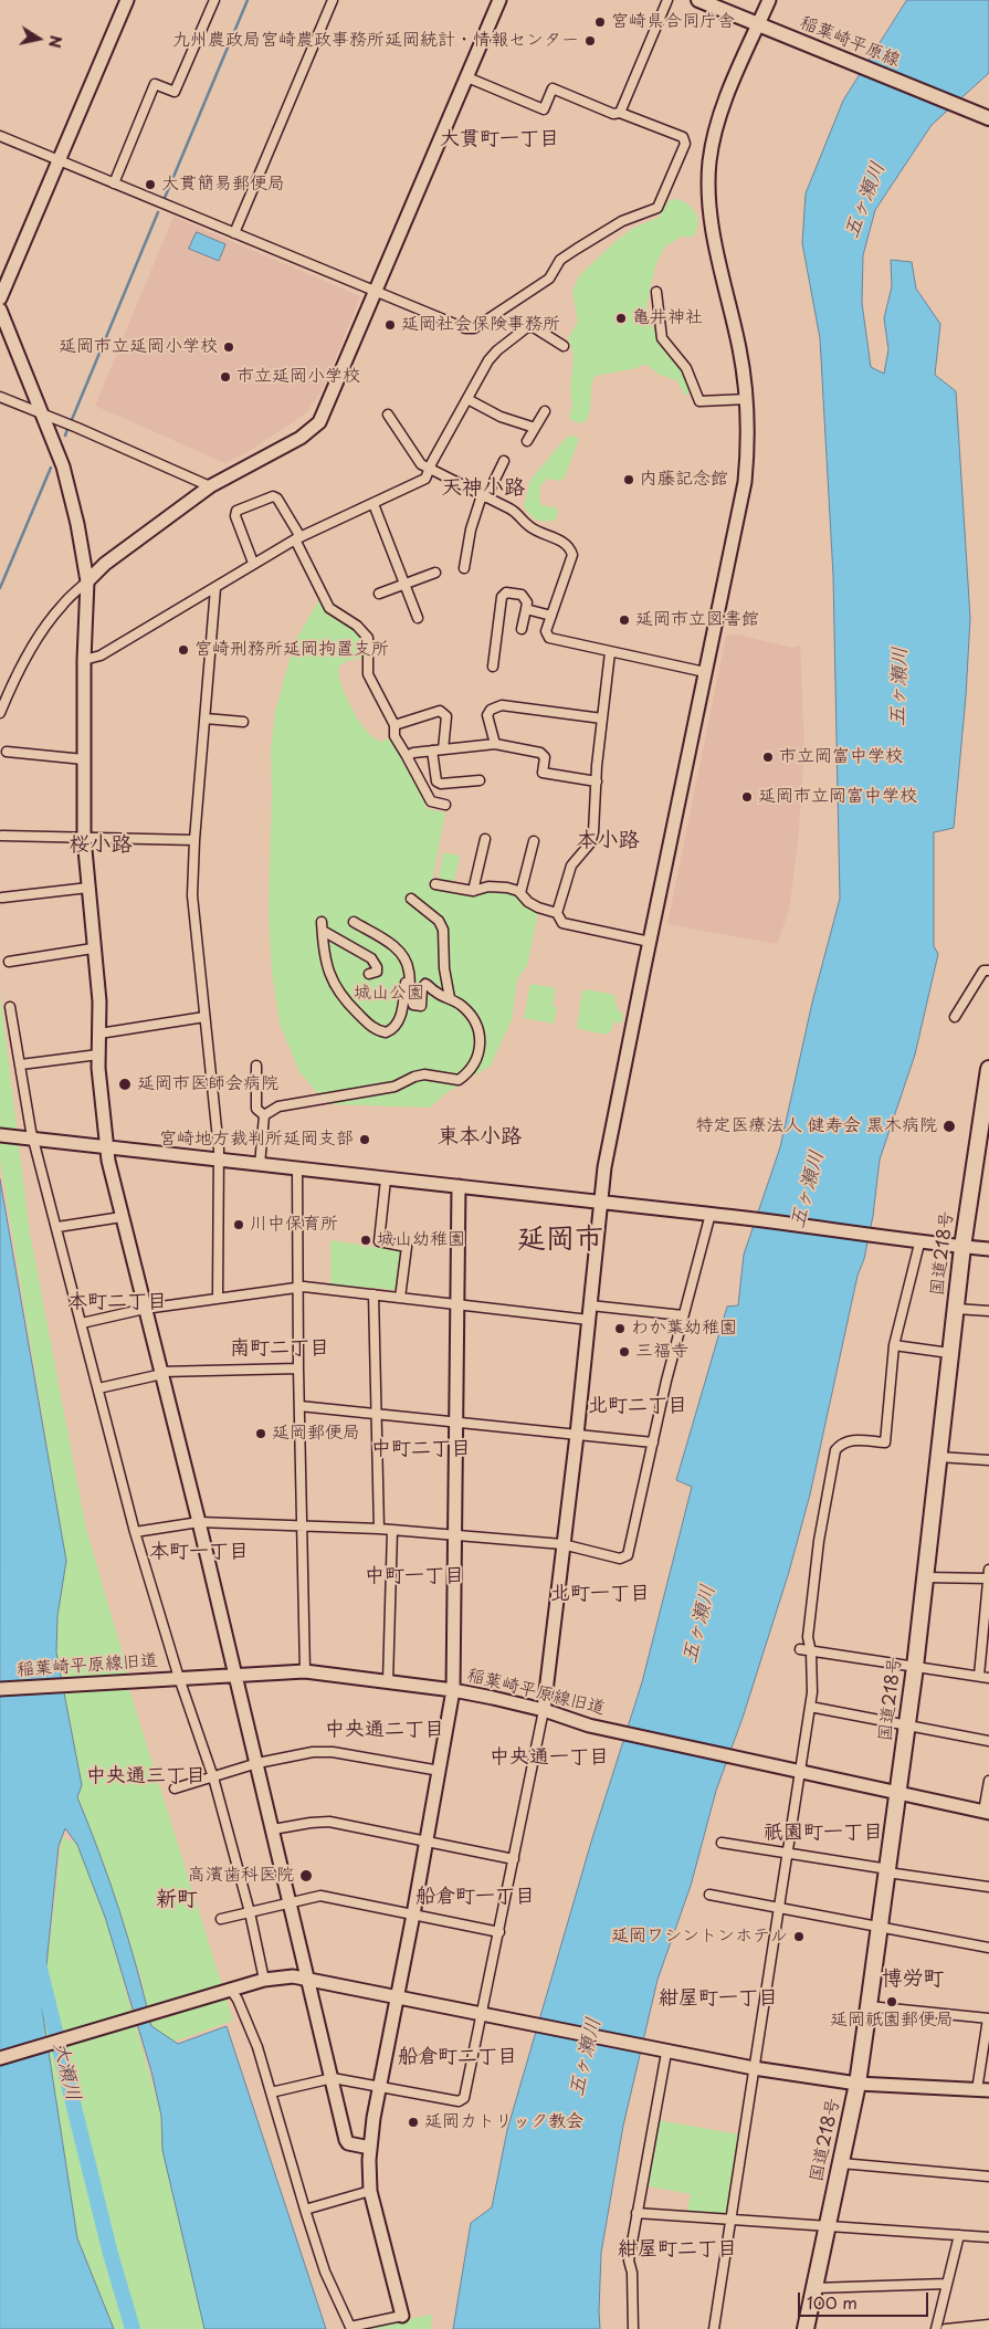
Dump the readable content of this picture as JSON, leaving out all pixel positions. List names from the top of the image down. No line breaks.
{"streets":{"highway":["国道218号"],"main road":["稲葉崎平原線"],"street":["稲葉崎平原線旧道"]},"crossings":[["国道218号","稲葉崎平原線旧道"]],"districts":["大貫町一丁目","天神小路","本小路","桜小路","東本小路","延岡市","本町二丁目","南町二丁目","北町二丁目","中町二丁目","本町一丁目","中町一丁目","北町一丁目","中央通二丁目","中央通一丁目","中央通三丁目","祇園町一丁目","船倉町一丁目","新町","博労町","紺屋町一丁目","船倉町二丁目","紺屋町二丁目"],"water":["五ヶ瀬川","大瀬川"],"parks":["城山公園"],"places":["宮崎県合同庁舎","九州農政局宮崎農政事務所延岡統計・情報センター","大貫簡易郵便局","亀井神社","延岡社会保険事務所","延岡市立延岡小学校","市立延岡小学校","内藤記念館","延岡市立図書館","宮崎刑務所延岡拘置支所","市立岡富中学校","延岡市立岡富中学校","延岡市医師会病院","特定医療法人 健寿会 黒木病院","宮崎地方裁判所延岡支部","川中保育所","城山幼稚園","わか葉幼稚園","三福寺","延岡郵便局","高濱歯科医院","延岡ワシントンホテル","延岡祇園郵便局","延岡カトリック教会"],"scale_bar":"100 m","north":"right"}
